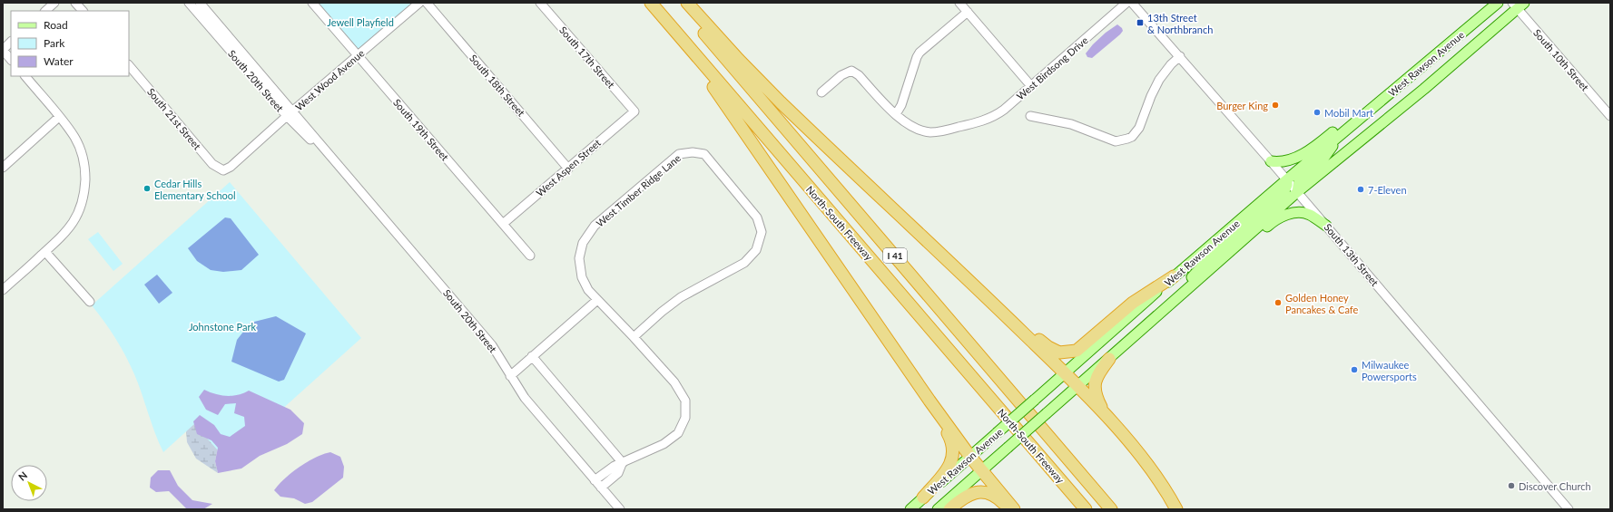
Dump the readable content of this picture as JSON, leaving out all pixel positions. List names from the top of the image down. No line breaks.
{"streets":{"highway":["North-South Freeway","I 41"],"main road":["West Rawson Avenue"],"street":["South 17th Street","South 10th Street","West Birdsong Drive","West Wood Avenue","South 20th Street","South 18th Street","South 21st Street","South 19th Street","West Aspen Street","West Timber Ridge Lane","South 13th Street"]},"crossings":[["South 17th Street","West Aspen Street"],["South 10th Street","West Rawson Avenue"],["West Rawson Avenue","South 13th Street"],["West Wood Avenue","South 20th Street"],["West Wood Avenue","South 21st Street"],["West Wood Avenue","South 19th Street"],["South 18th Street","West Aspen Street"],["South 19th Street","West Aspen Street"]],"parks":["Jewell Playfield","Johnstone Park"],"places":{"transit":["13th Street & Northbranch"],"other":["Burger King","Mobil Mart","Cedar Hills Elementary School","7-Eleven","Golden Honey Pancakes & Cafe","Milwaukee Powersports","Discover Church"]},"legend":["Road","Park","Water"],"north":"top left"}
